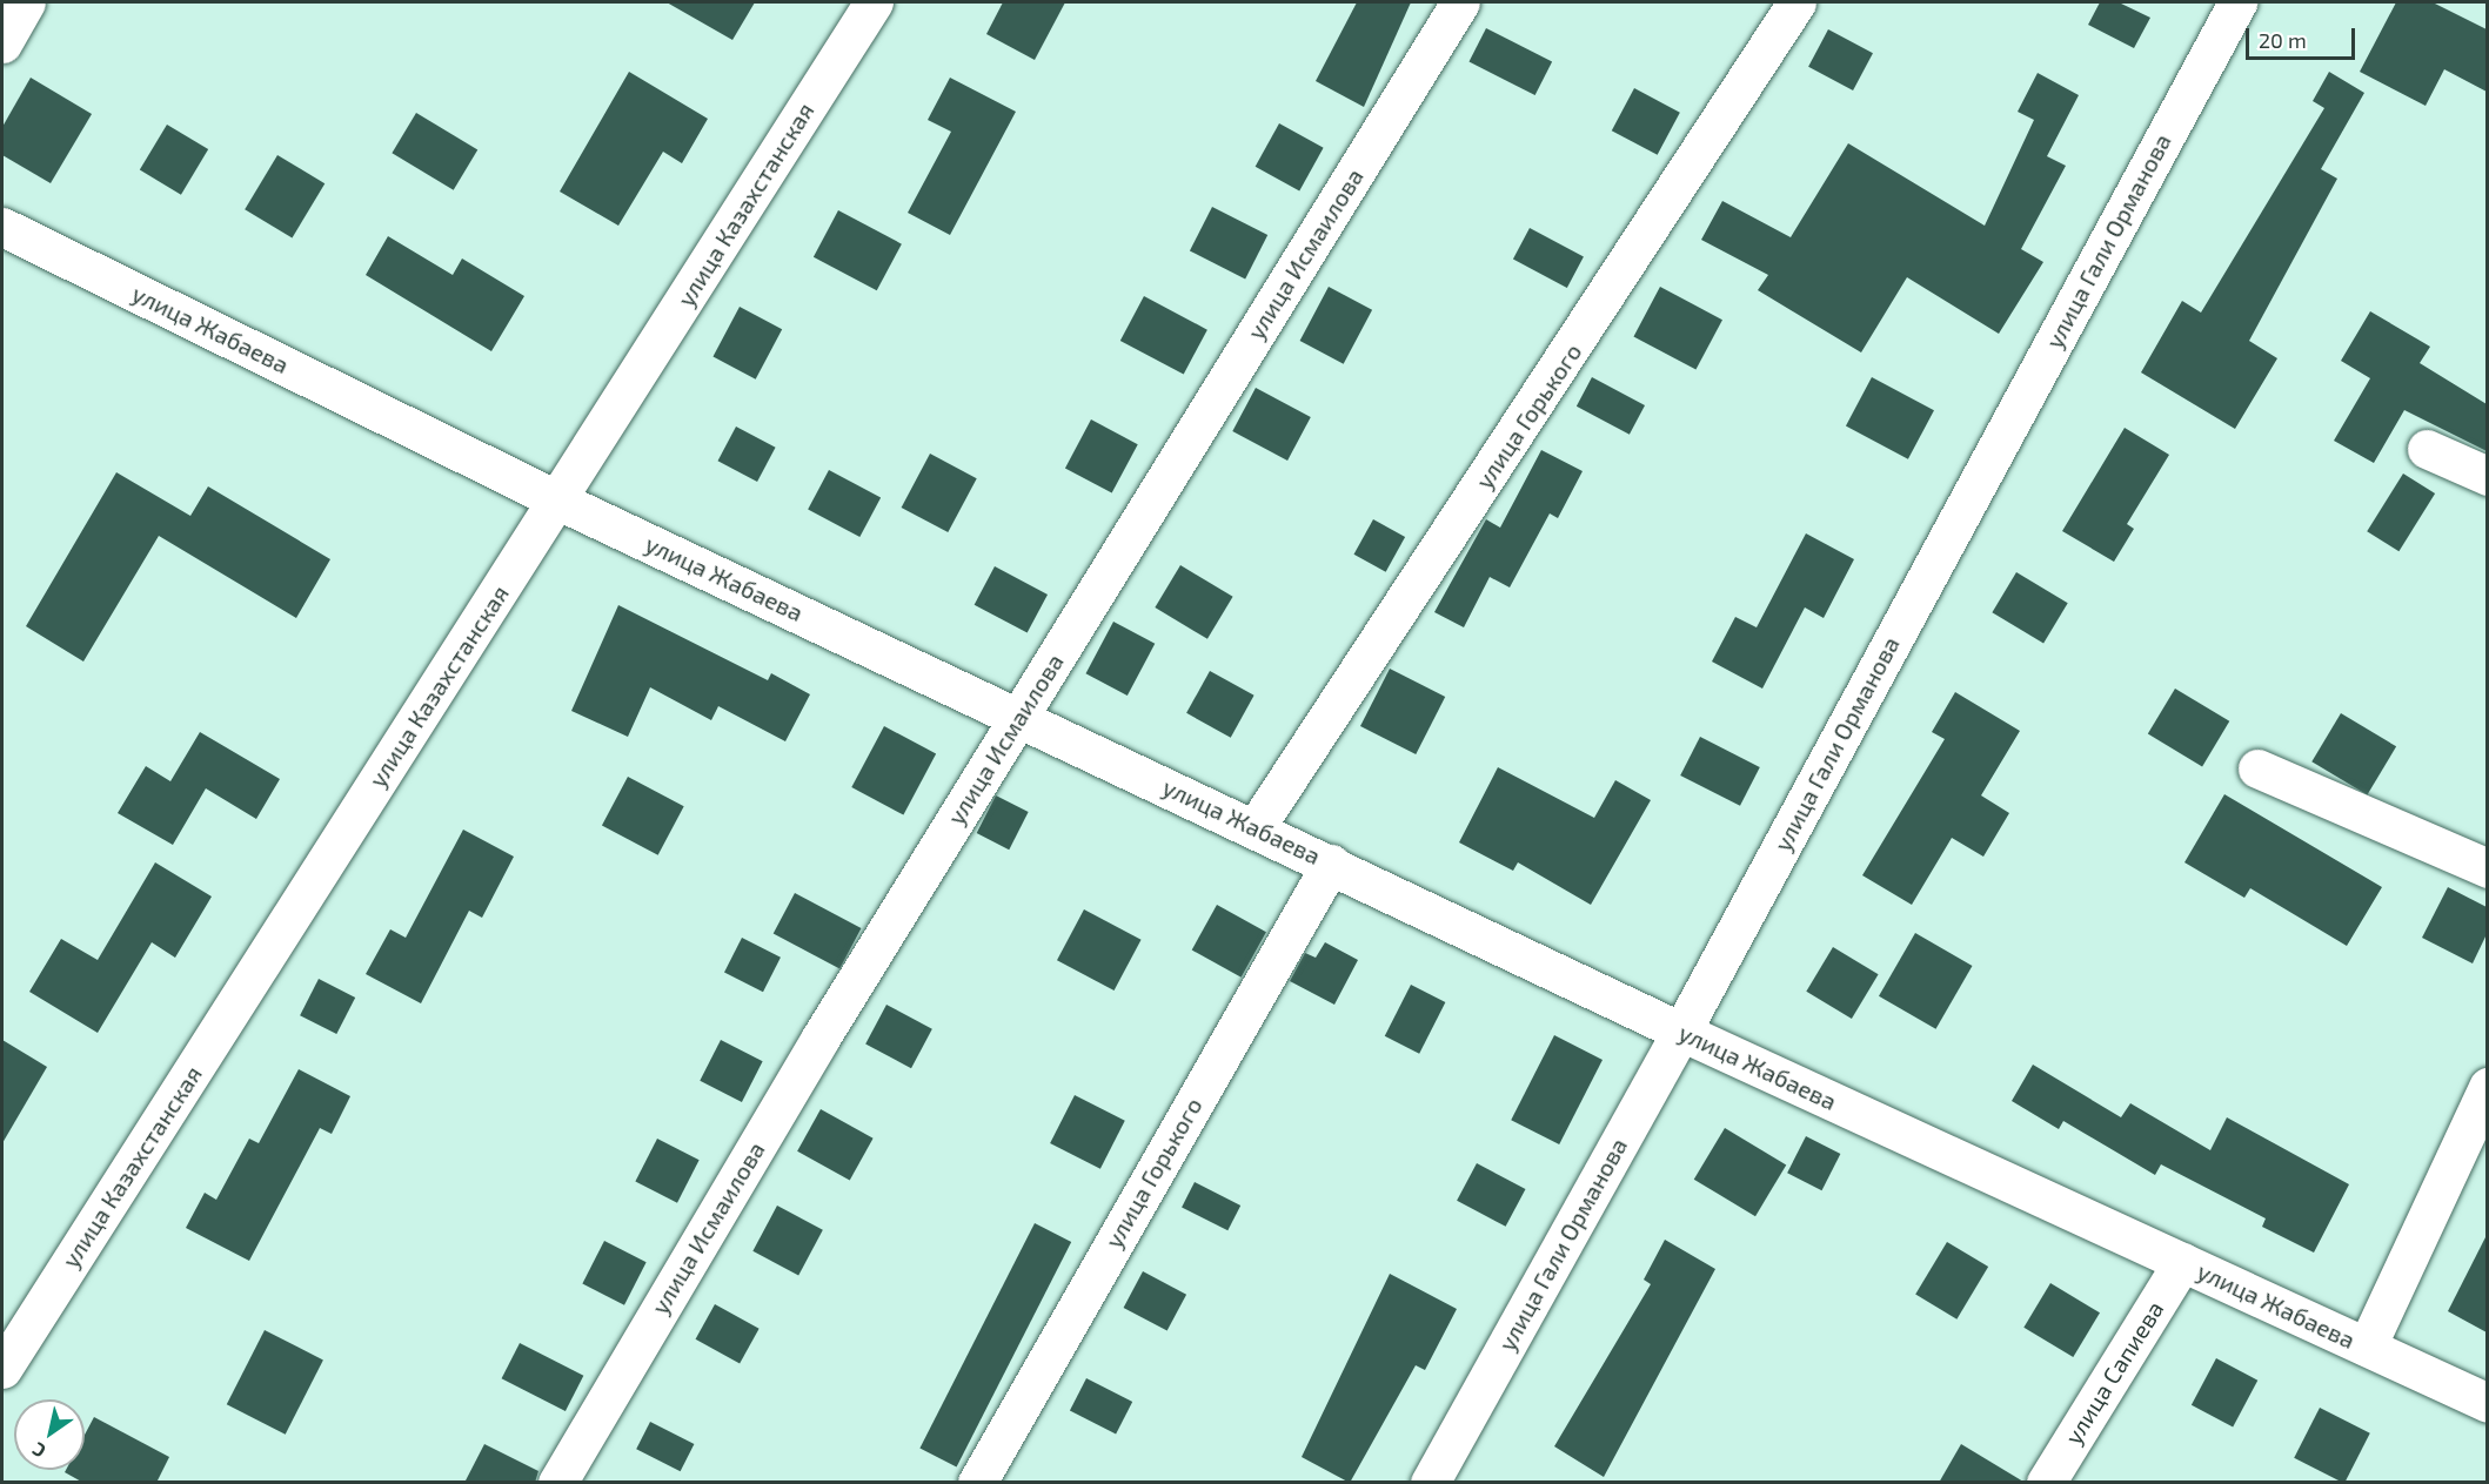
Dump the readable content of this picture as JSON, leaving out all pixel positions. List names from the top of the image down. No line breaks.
{"streets":{"street":["улица Казахстанская","улица Гали Орманова","улица Исмаилова","улица Жабаева","улица Горького","улица Сапиева"]},"crossings":[["улица Казахстанская","улица Жабаева"],["улица Гали Орманова","улица Жабаева"],["улица Исмаилова","улица Жабаева"],["улица Жабаева","улица Горького"],["улица Жабаева","улица Сапиева"]],"scale_bar":"20 m","north":"bottom left"}
